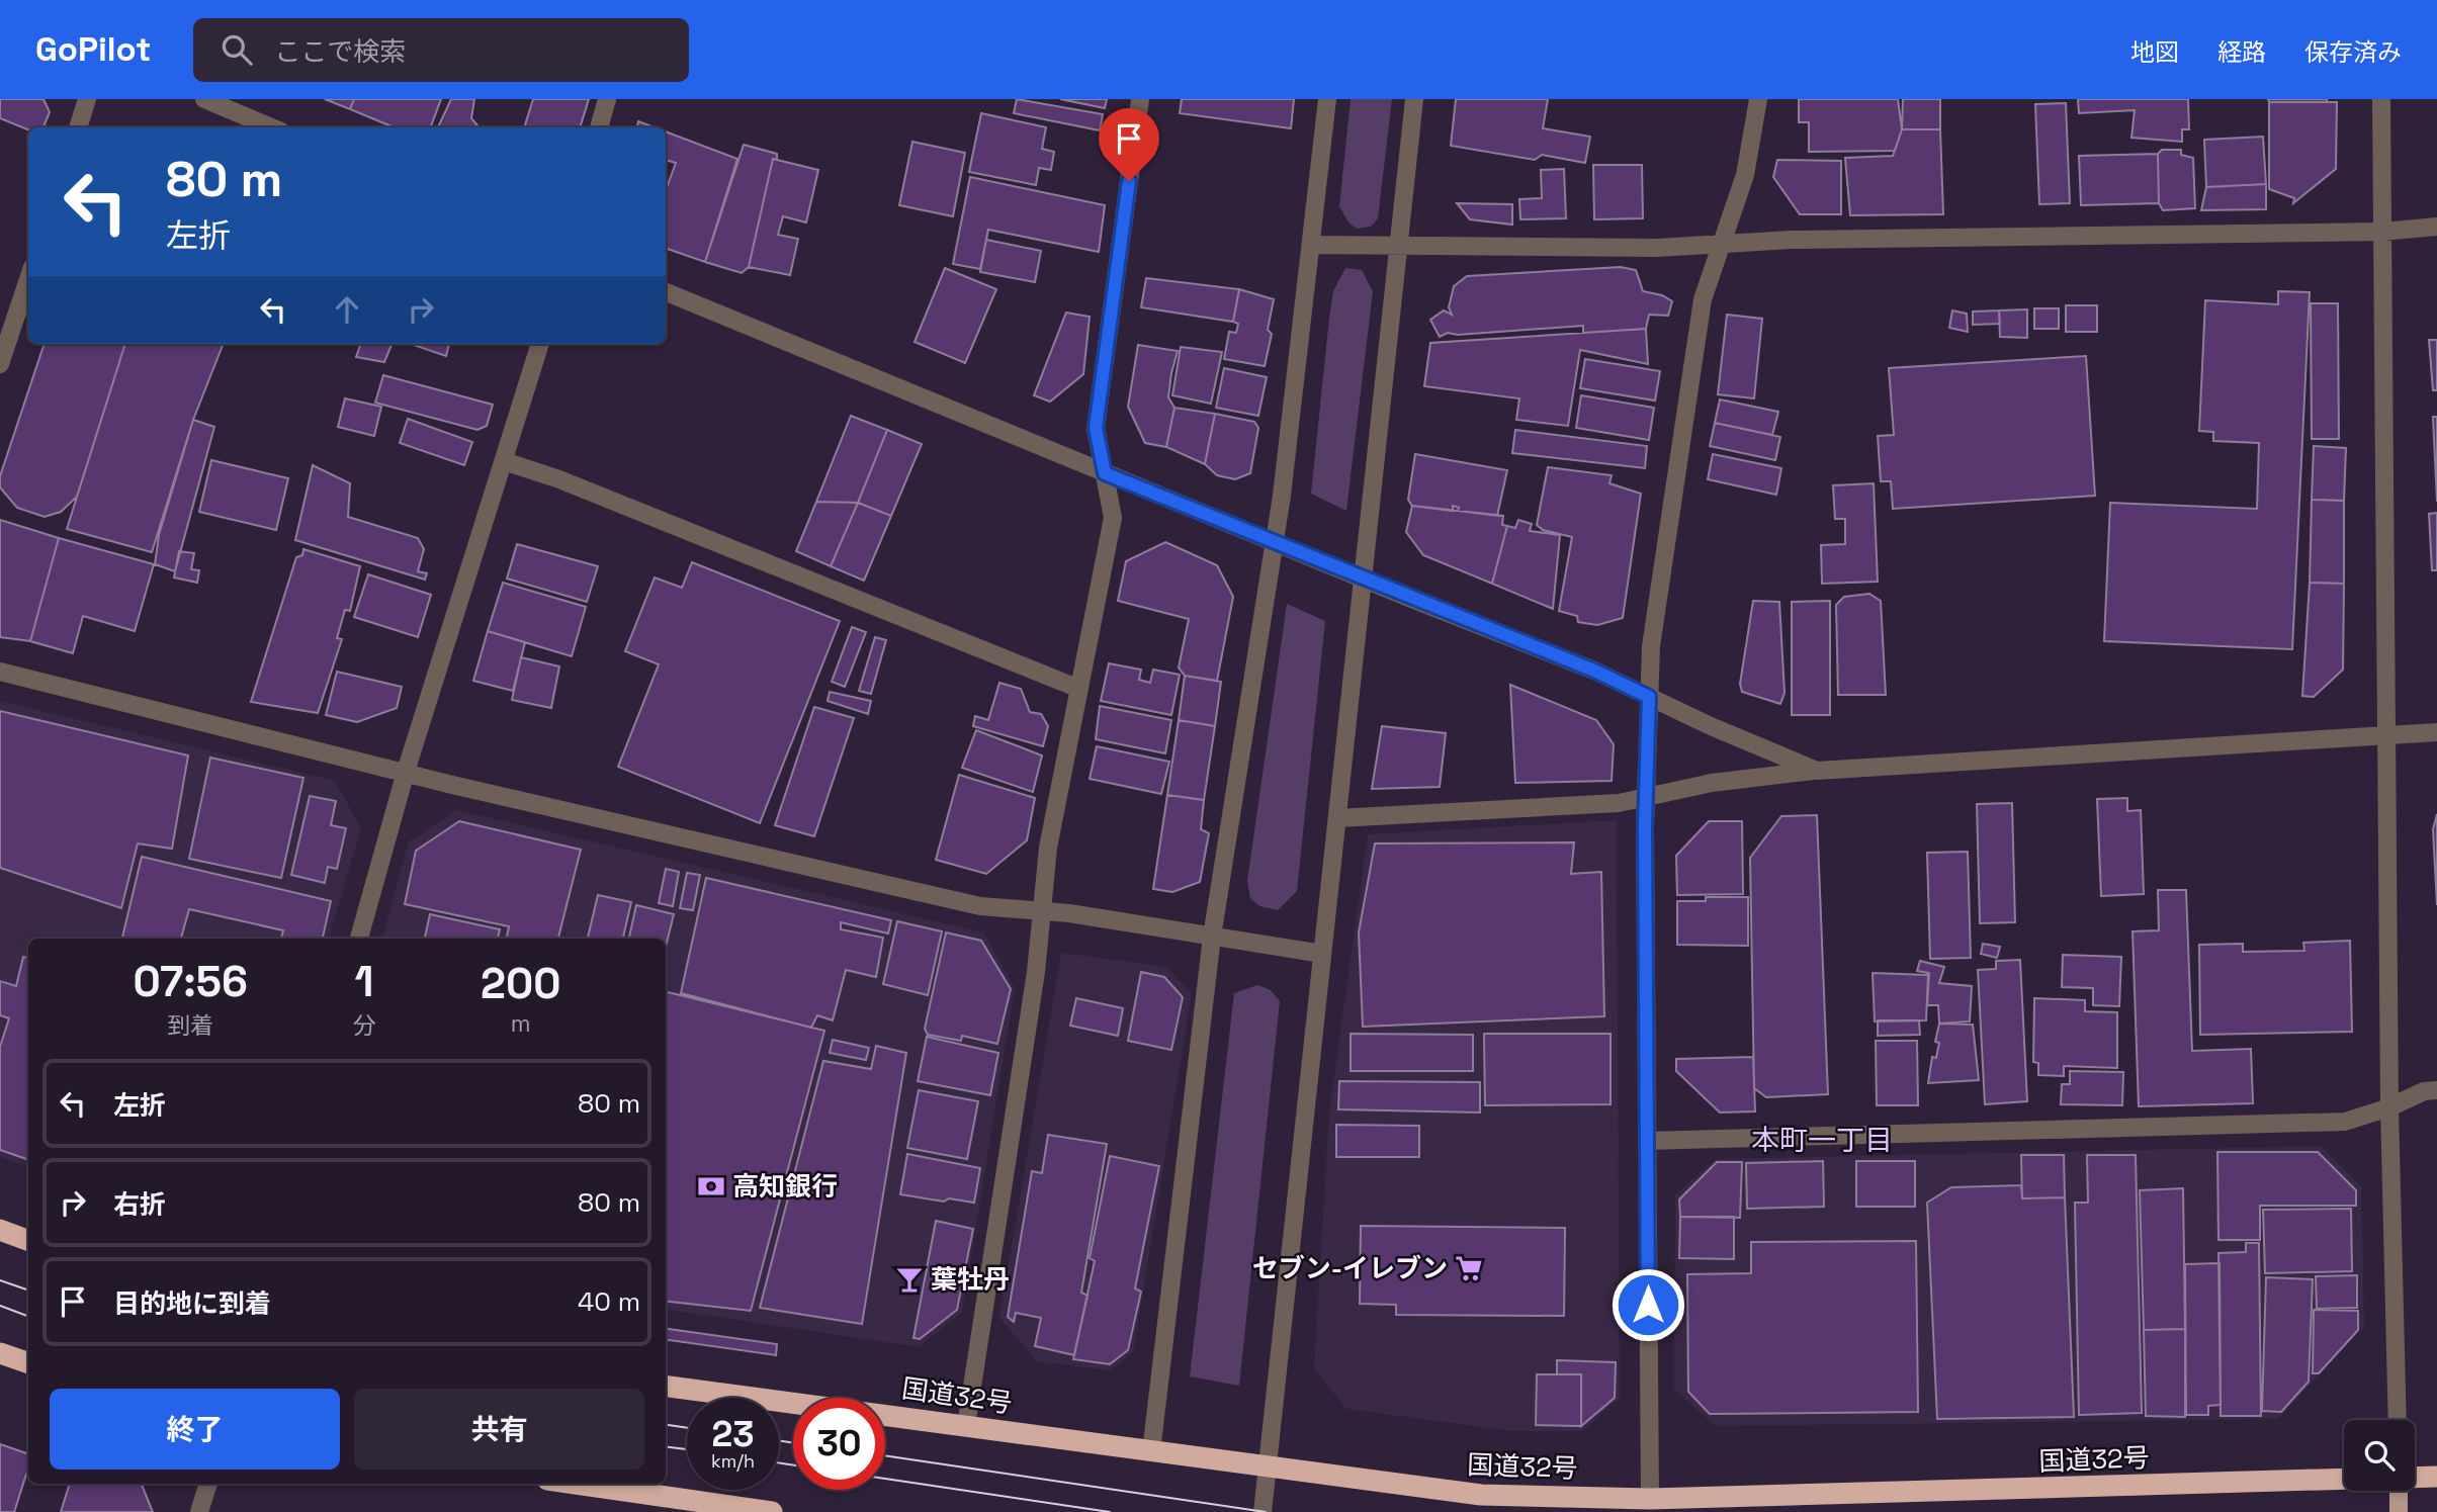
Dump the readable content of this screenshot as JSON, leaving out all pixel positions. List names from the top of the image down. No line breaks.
{"streets":{"highway":["国道32号"]},"districts":["本町一丁目"],"places":{"bank":["高知銀行"],"supermarket":["セブン-イレブン"],"bar":["葉牡丹"]},"page":{"header":"GoPilot","search":"ここで検索","nav":["地図","経路","保存済み"],"turn":["80 m","左折"],"eta":["07:56","到着","1","分","200","m"],"list":[{"name":"左折","value":"80 m"},{"name":"右折","value":"80 m"},{"name":"目的地に到着","value":"40 m"}],"buttons":["終了","共有"],"speed":"23 km/h","limit":"30"}}
